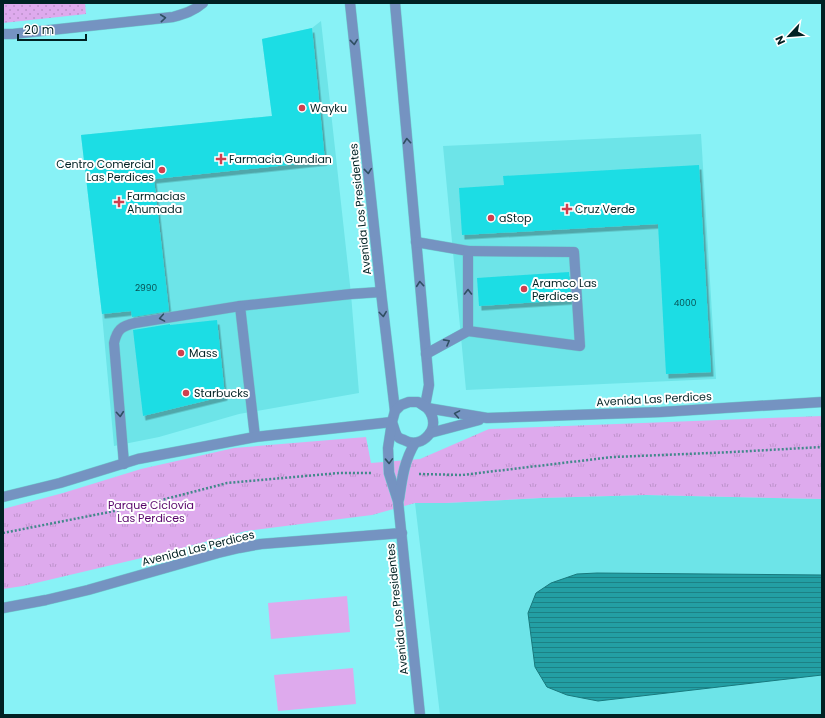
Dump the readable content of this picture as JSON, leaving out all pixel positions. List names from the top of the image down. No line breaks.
{"streets":{"street":["Avenida Los Presidentes","Avenida Las Perdices"]},"crossings":[["Avenida Los Presidentes","Avenida Las Perdices"]],"parks":["Parque Ciclovía Las Perdices"],"places":{"other":["Wayku","Centro Comercial Las Perdices","aStop","Aramco Las Perdices","Mass","Starbucks"],"health":["Farmacia Gundian","Farmacias Ahumada","Cruz Verde"]},"house_numbers":["2990","4000"],"scale_bar":"20 m","north":"bottom left"}
